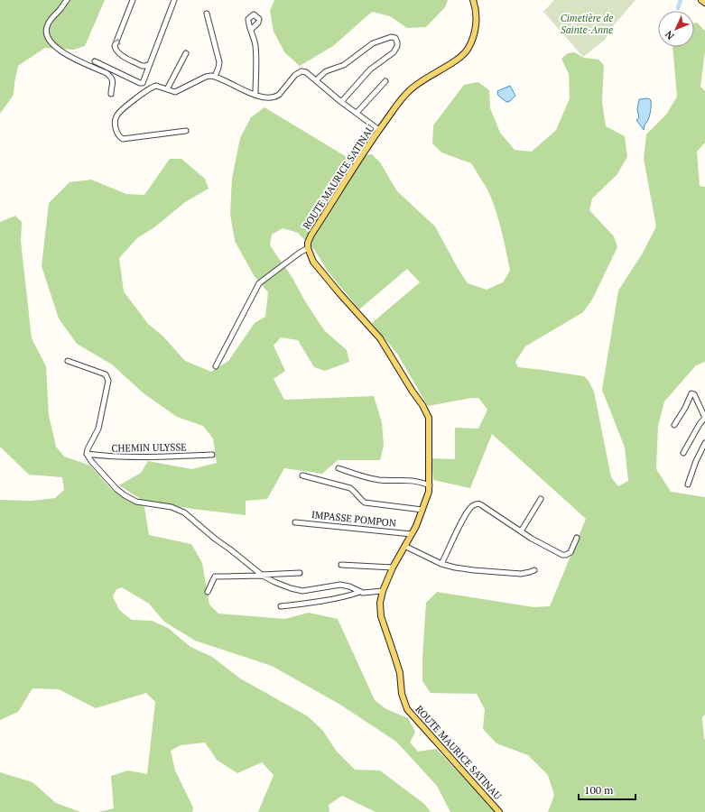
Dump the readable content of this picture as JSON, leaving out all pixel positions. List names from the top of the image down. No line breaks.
{"streets":{"main road":["ROUTE MAURICE SATINAU"],"street":["CHEMIN ULYSSE","IMPASSE POMPON"]},"crossings":[["ROUTE MAURICE SATINAU","IMPASSE POMPON"]],"parks":["Cimetière de Sainte-Anne"],"scale_bar":"100 m","north":"bottom left"}
